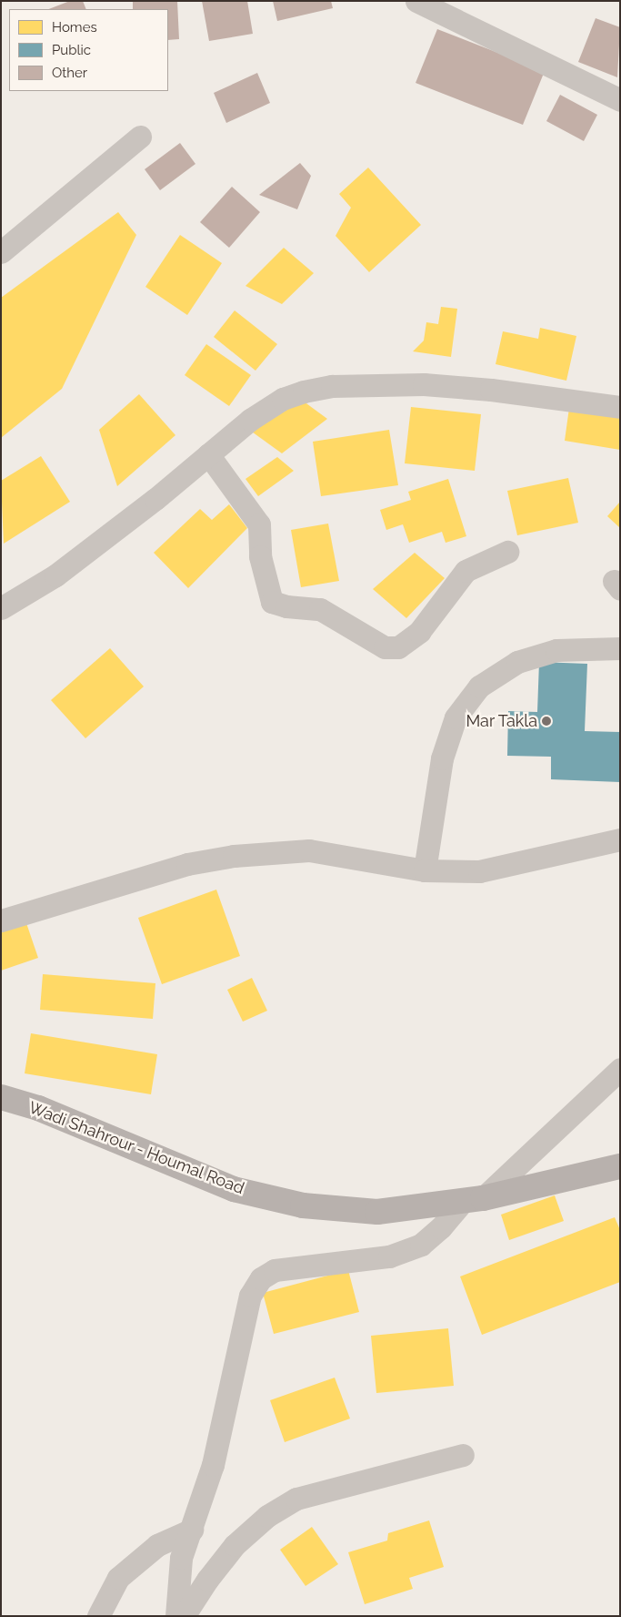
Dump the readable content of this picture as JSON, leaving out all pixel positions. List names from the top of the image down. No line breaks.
{"streets":{"main road":["Wadi Shahrour - Houmal Road"]},"places":["Mar Takla"],"legend":["Homes","Public","Other"]}
